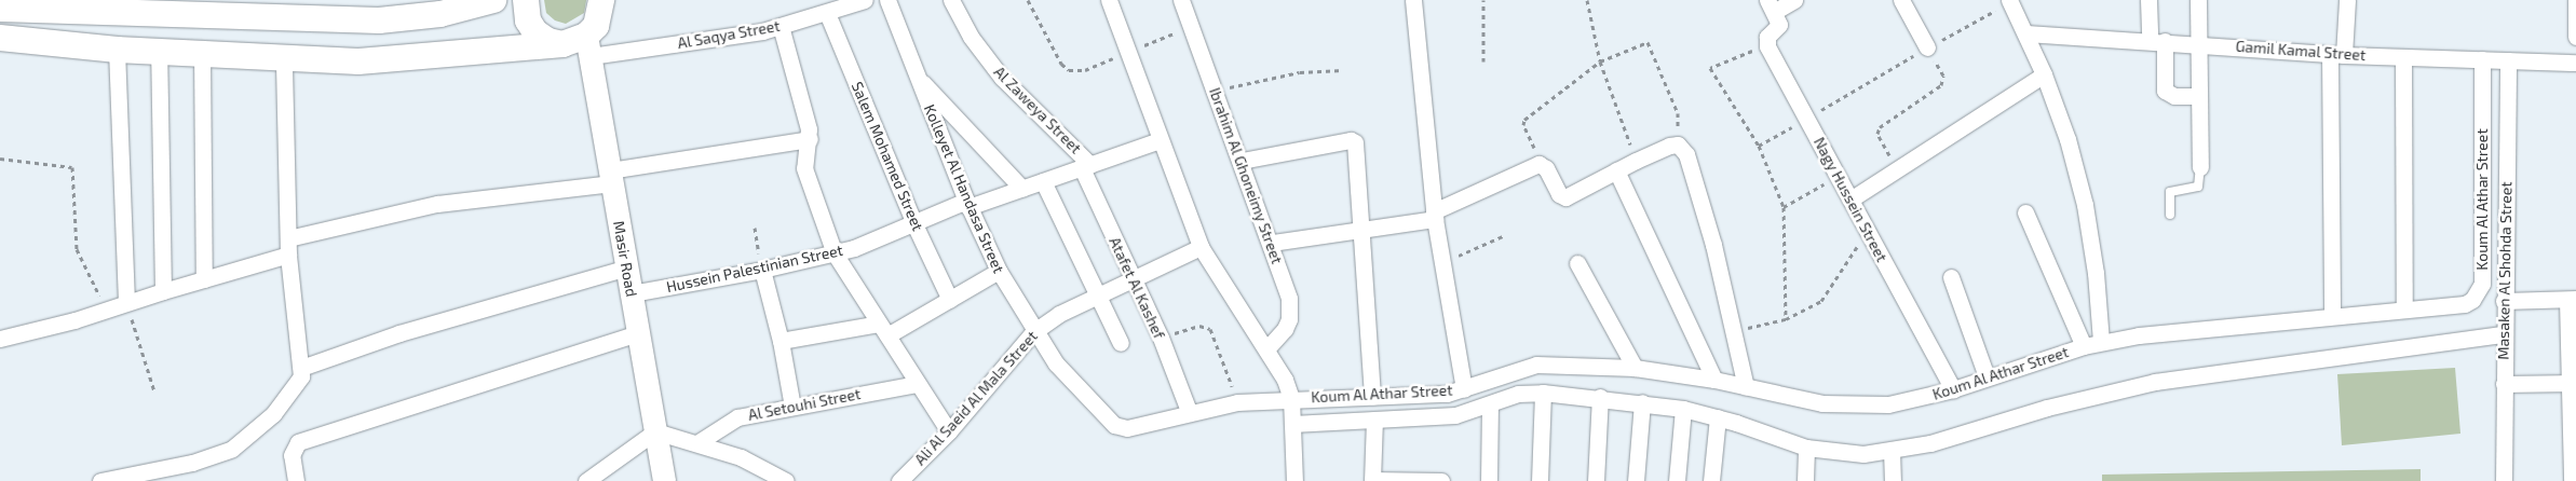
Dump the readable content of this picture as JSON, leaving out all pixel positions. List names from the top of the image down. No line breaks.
{"streets":{"street":["Al Saqya Street","Gamil Kamal Street","Al Zaweya Street","Salem Mohamed Street","Ibrahim Al Ghoneimy Street","Kolleyet Al Handasa Street","Nagy Hussein Street","Koum Al Athar Street","Masir Road","Hussein Palestinian Street","Masaken Al Shohda Street","Atafet Al Kashef","Ali Al Saeid Al Mala Street","Al Setouhi Street"]},"crossings":[["Al Saqya Street","Salem Mohamed Street"],["Al Saqya Street","Masir Road"],["Gamil Kamal Street","Koum Al Athar Street"],["Gamil Kamal Street","Masaken Al Shohda Street"],["Al Zaweya Street","Hussein Palestinian Street"],["Al Zaweya Street","Atafet Al Kashef"],["Salem Mohamed Street","Hussein Palestinian Street"],["Kolleyet Al Handasa Street","Koum Al Athar Street"],["Kolleyet Al Handasa Street","Hussein Palestinian Street"],["Kolleyet Al Handasa Street","Atafet Al Kashef"],["Kolleyet Al Handasa Street","Ali Al Saeid Al Mala Street"],["Nagy Hussein Street","Koum Al Athar Street"],["Koum Al Athar Street","Masaken Al Shohda Street"],["Masir Road","Hussein Palestinian Street"],["Hussein Palestinian Street","Atafet Al Kashef"],["Atafet Al Kashef","Ali Al Saeid Al Mala Street"]]}
